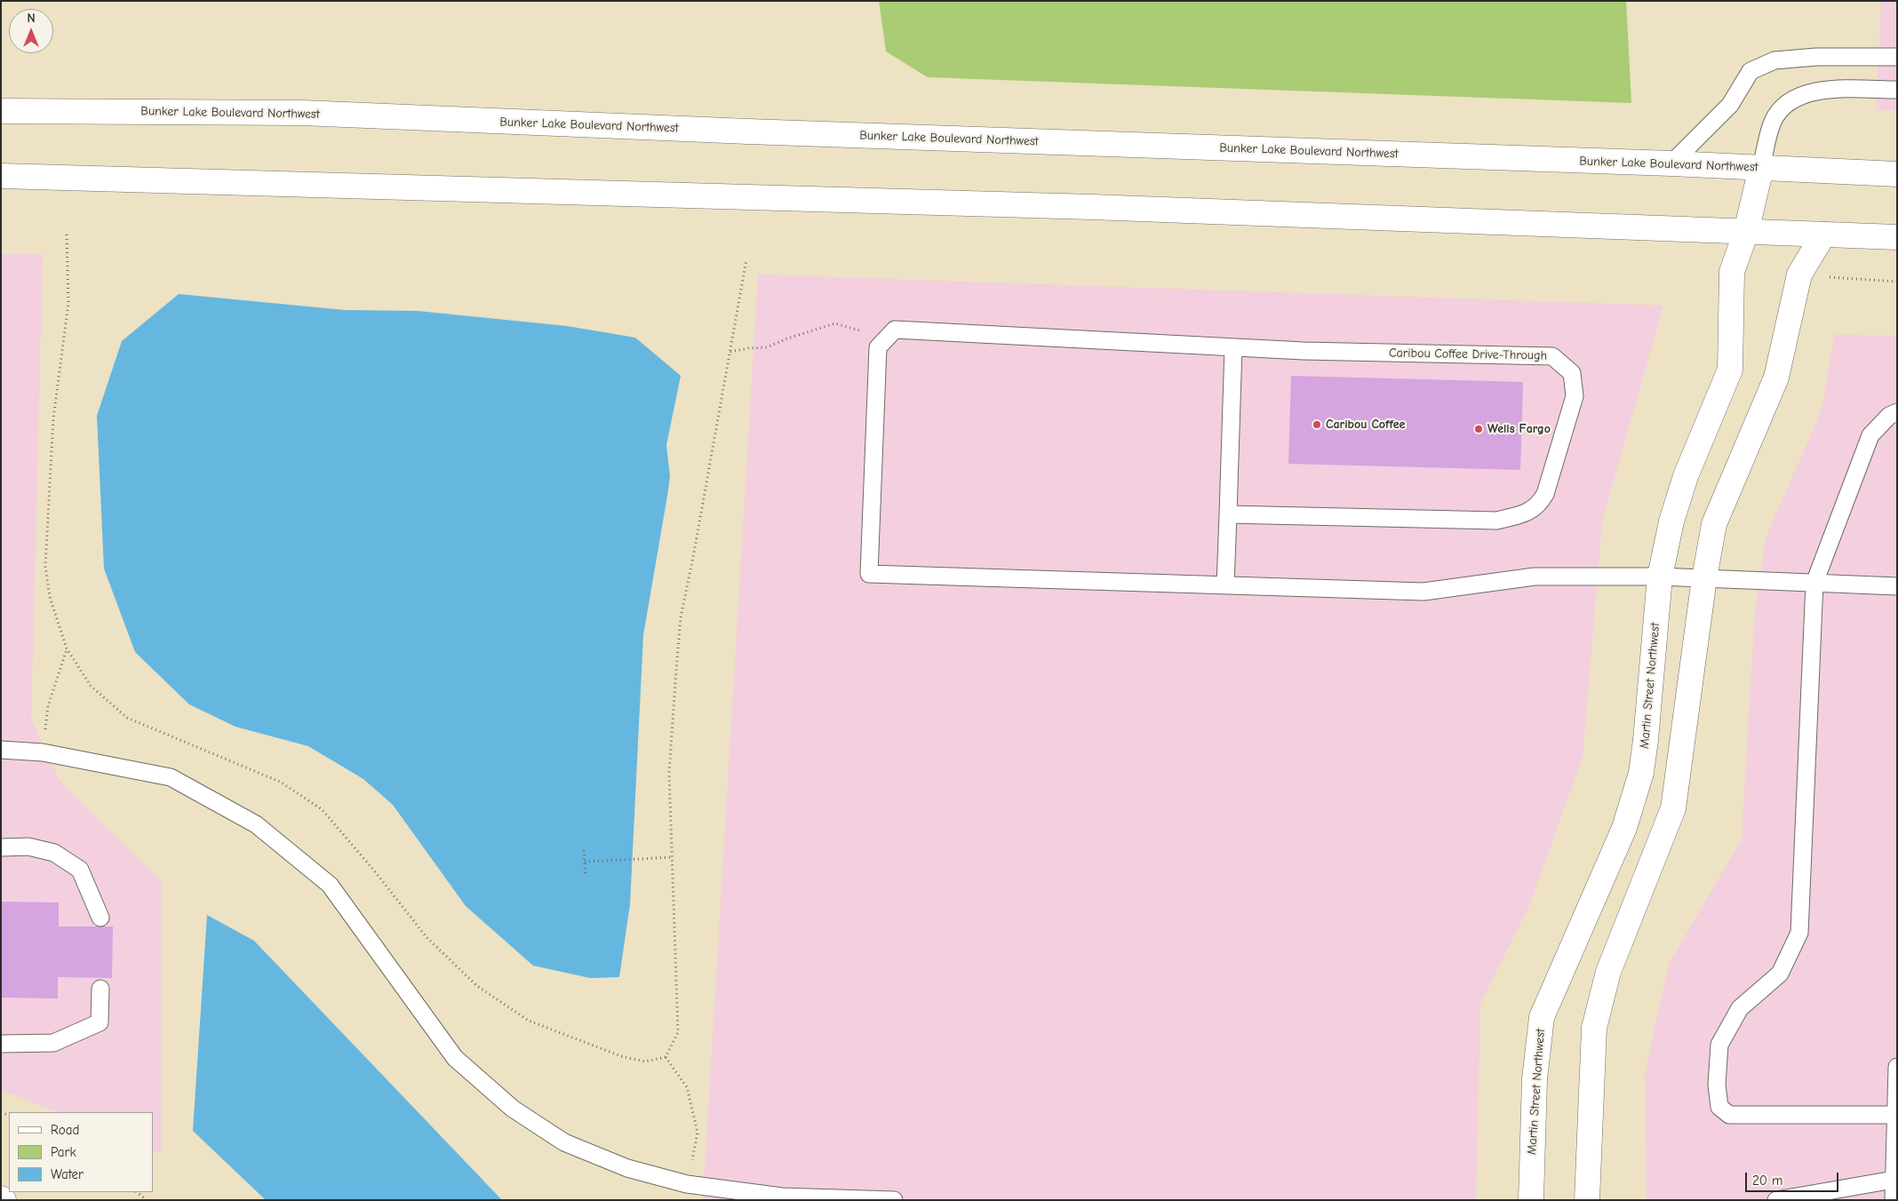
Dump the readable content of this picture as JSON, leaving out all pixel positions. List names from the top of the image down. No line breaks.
{"streets":{"main road":["Bunker Lake Boulevard Northwest","Martin Street Northwest"],"lane":["Caribou Coffee Drive-Through"]},"crossings":[["Bunker Lake Boulevard Northwest","Martin Street Northwest"]],"places":["Caribou Coffee","Wells Fargo"],"legend":["Road","Park","Water"],"scale_bar":"20 m","north":"top"}
